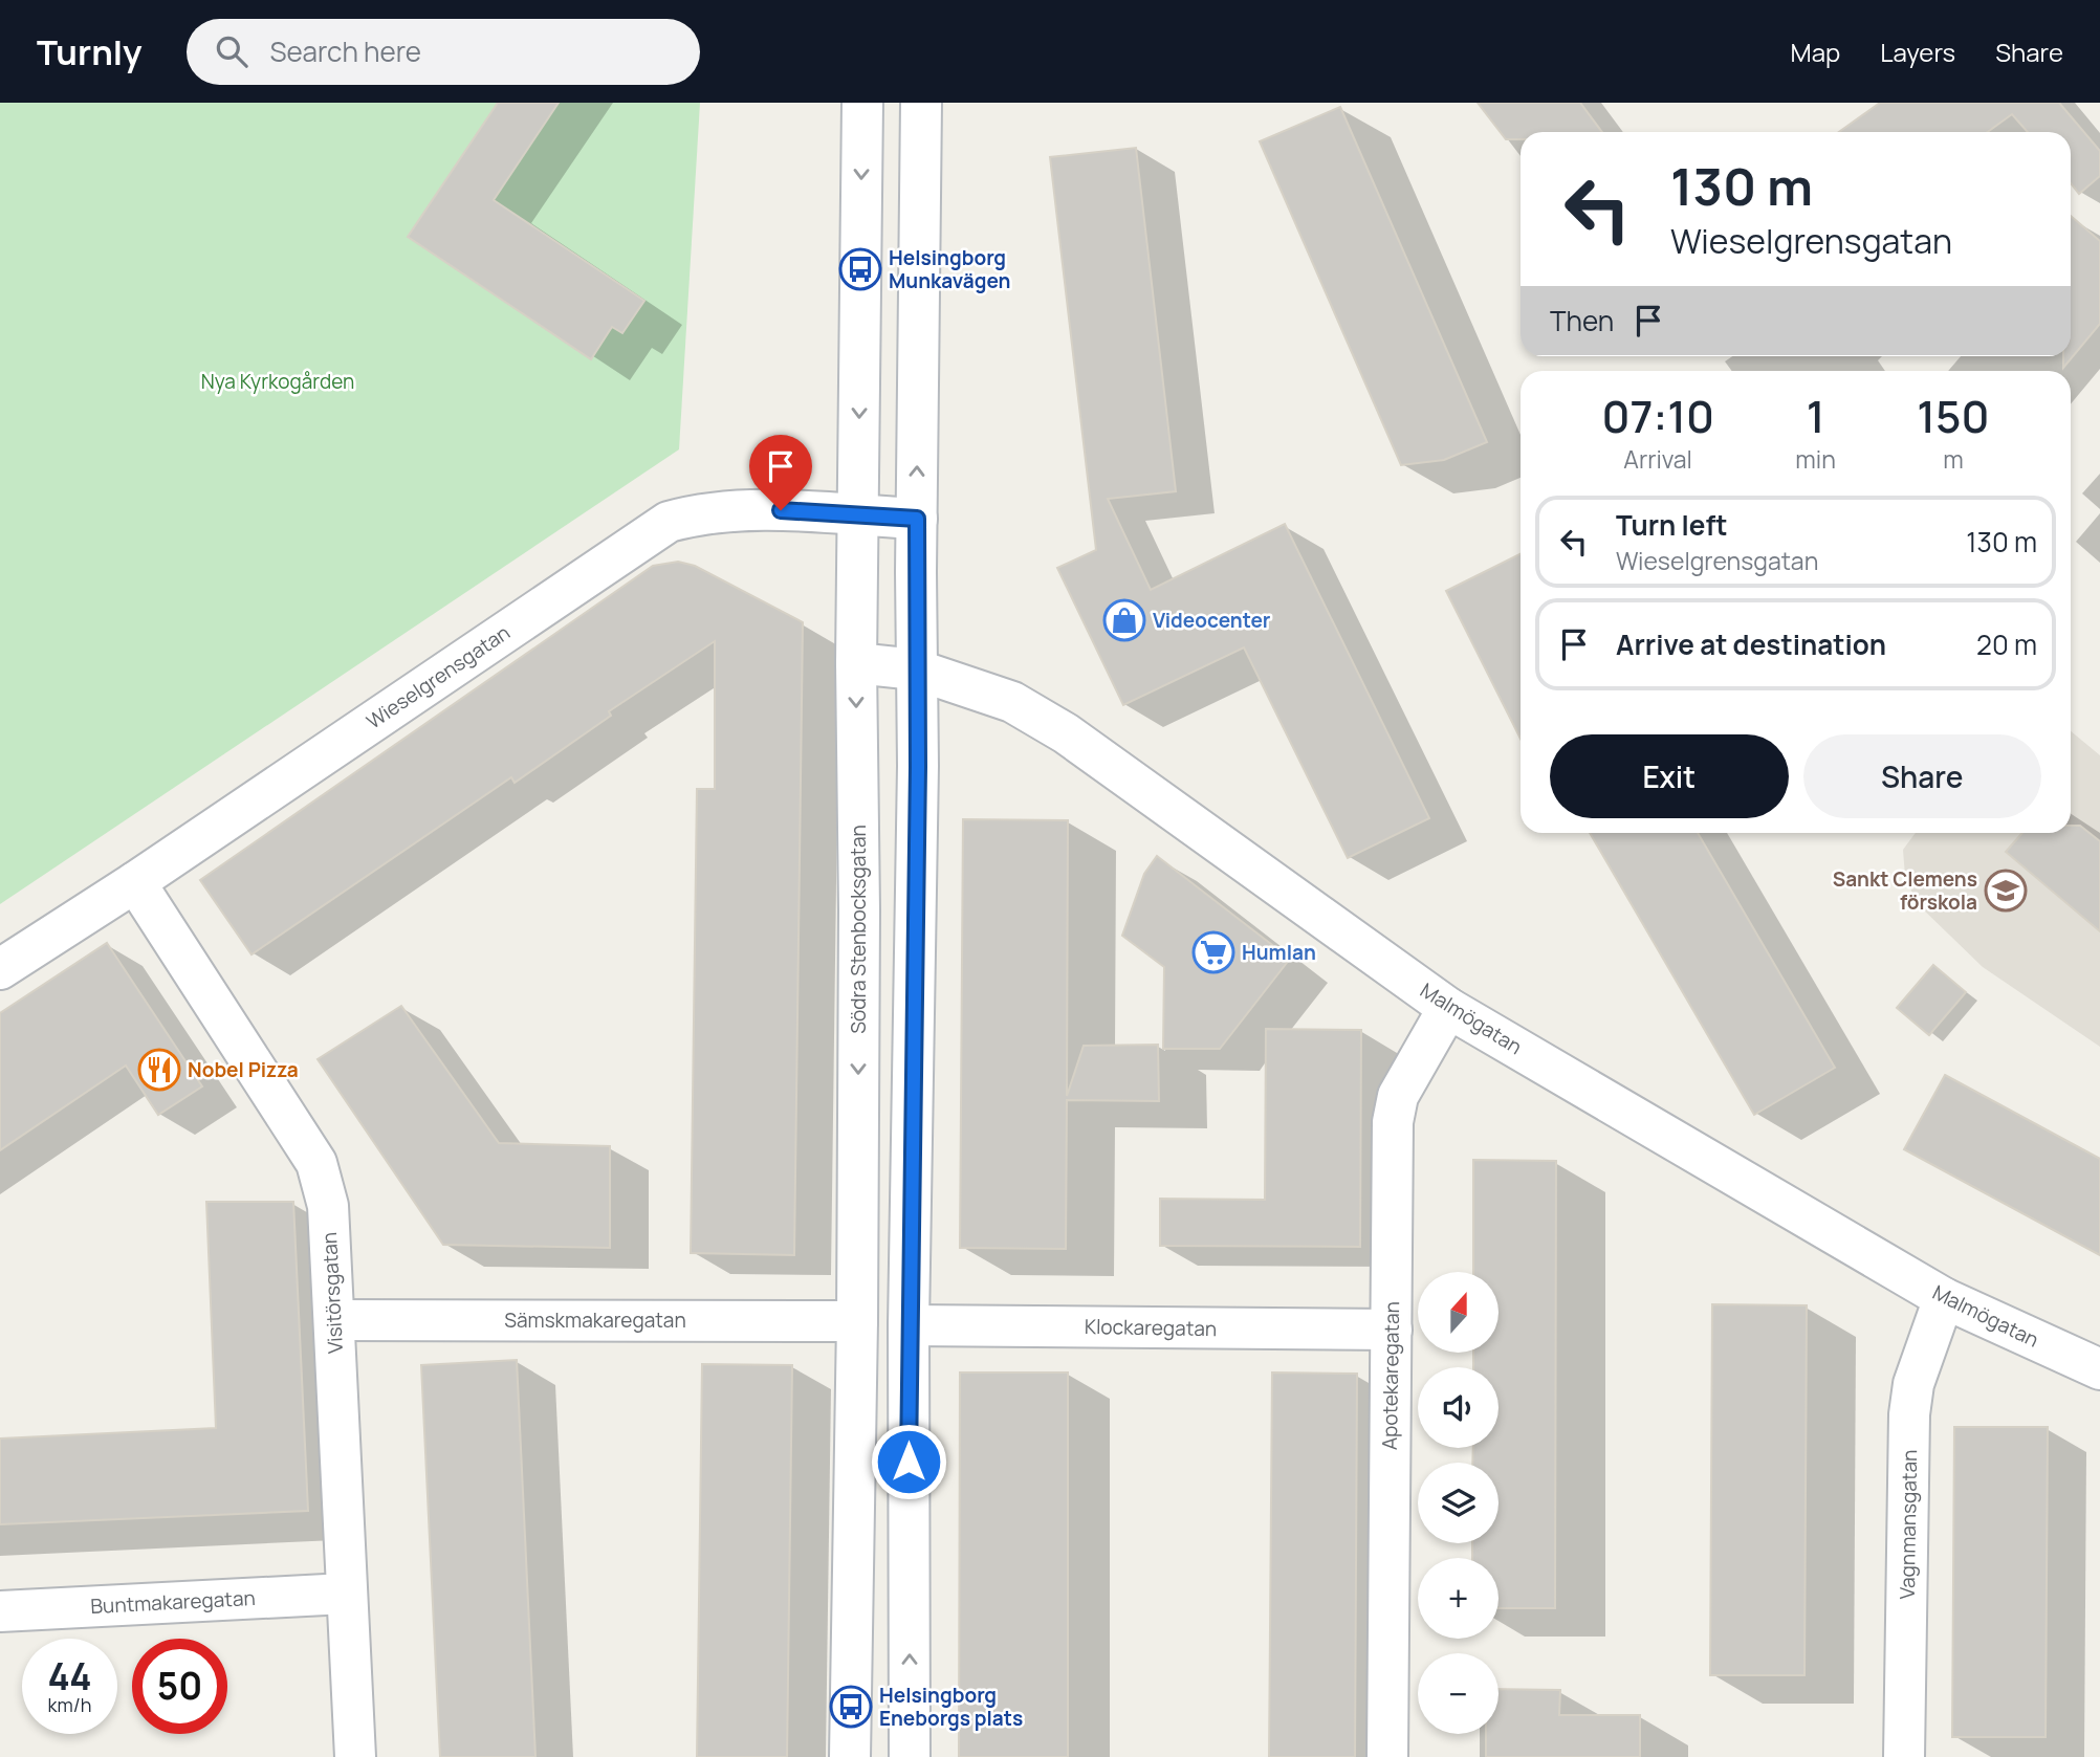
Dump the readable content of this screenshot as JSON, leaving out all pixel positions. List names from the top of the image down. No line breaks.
{"streets":{"street":["Wieselgrensgatan","Södra Stenbocksgatan","Malmögatan","Visitörsgatan","Sämskmakaregatan","Klockaregatan","Apotekaregatan","Vagnmansgatan","Buntmakaregatan"]},"crossings":[["Wieselgrensgatan","Södra Stenbocksgatan"],["Wieselgrensgatan","Visitörsgatan"],["Södra Stenbocksgatan","Malmögatan"],["Södra Stenbocksgatan","Sämskmakaregatan"],["Malmögatan","Apotekaregatan"],["Malmögatan","Vagnmansgatan"],["Visitörsgatan","Sämskmakaregatan"],["Visitörsgatan","Buntmakaregatan"],["Klockaregatan","Apotekaregatan"]],"parks":["Nya Kyrkogården"],"places":{"bus stop":["Helsingborg Munkavägen","Helsingborg Eneborgs plats"],"shop":["Videocenter"],"school or university":["Sankt Clemens förskola"],"supermarket":["Humlan"],"restaurant":["Nobel Pizza"]},"north":"top","page":{"header":"Turnly","search":"Search here","nav":["Map","Layers","Share"],"turn":["130 m","Wieselgrensgatan"],"then":"Then","eta":["07:10","Arrival","1","min","150","m"],"list":[{"name":"Turn left","note":"Wieselgrensgatan","value":"130 m"},{"name":"Arrive at destination","value":"20 m"}],"buttons":["Exit","Share"],"map_buttons":["+","−"],"speed":"44 km/h","limit":"50"}}
